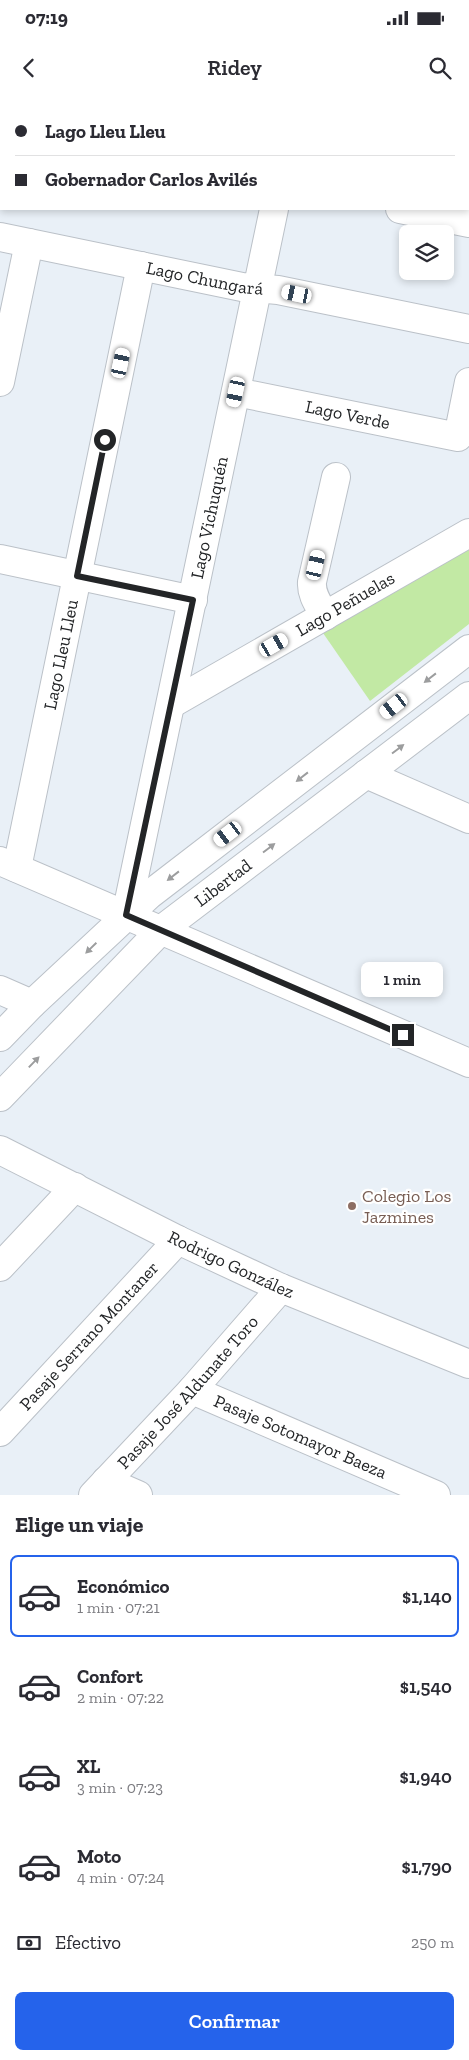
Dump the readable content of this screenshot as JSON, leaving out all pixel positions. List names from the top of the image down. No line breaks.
{"streets":{"street":["Lago Chungará","Lago Verde","Lago Vichuquén","Lago Peñuelas","Lago Lleu Lleu","Libertad","Rodrigo González","Pasaje Serrano Montaner","Pasaje José Aldunate Toro","Pasaje Sotomayor Baeza"]},"crossings":[["Lago Chungará","Lago Vichuquén"],["Lago Chungará","Lago Lleu Lleu"],["Lago Verde","Lago Vichuquén"],["Lago Vichuquén","Lago Peñuelas"],["Lago Vichuquén","Libertad"],["Rodrigo González","Pasaje Serrano Montaner"],["Rodrigo González","Pasaje José Aldunate Toro"],["Pasaje José Aldunate Toro","Pasaje Sotomayor Baeza"]],"places":["Colegio Los Jazmines"],"page":{"status":"07:19","header":"Ridey","banner":["Lago Lleu Lleu","Gobernador Carlos Avilés"],"bubble":"1 min","heading":"Elige un viaje","list":[{"name":"Económico","note":"1 min · 07:21","value":"$1,140"},{"name":"Confort","note":"2 min · 07:22","value":"$1,540"},{"name":"XL","note":"3 min · 07:23","value":"$1,940"},{"name":"Moto","note":"4 min · 07:24","value":"$1,790"}],"pay":["Efectivo","250 m"],"buttons":"Confirmar"}}
